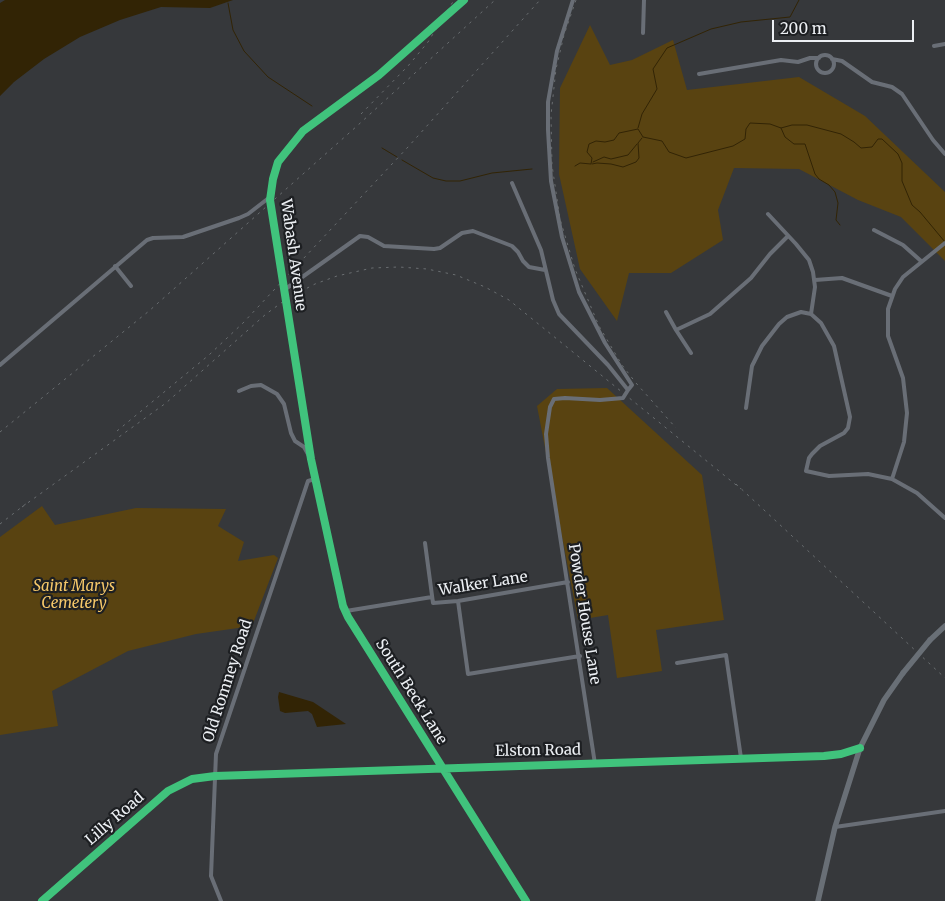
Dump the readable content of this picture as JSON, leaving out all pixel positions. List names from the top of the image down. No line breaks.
{"streets":{"street":["Wabash Avenue","Walker Lane","Powder House Lane","Old Romney Road","South Beck Lane","Elston Road","Lilly Road"]},"crossings":[["Wabash Avenue","Old Romney Road"],["Wabash Avenue","South Beck Lane"],["Walker Lane","Powder House Lane"],["Powder House Lane","Elston Road"],["Old Romney Road","South Beck Lane"],["Old Romney Road","Elston Road"],["Old Romney Road","Lilly Road"],["South Beck Lane","Elston Road"],["Elston Road","Lilly Road"]],"parks":["Saint Marys Cemetery"],"scale_bar":"200 m"}
